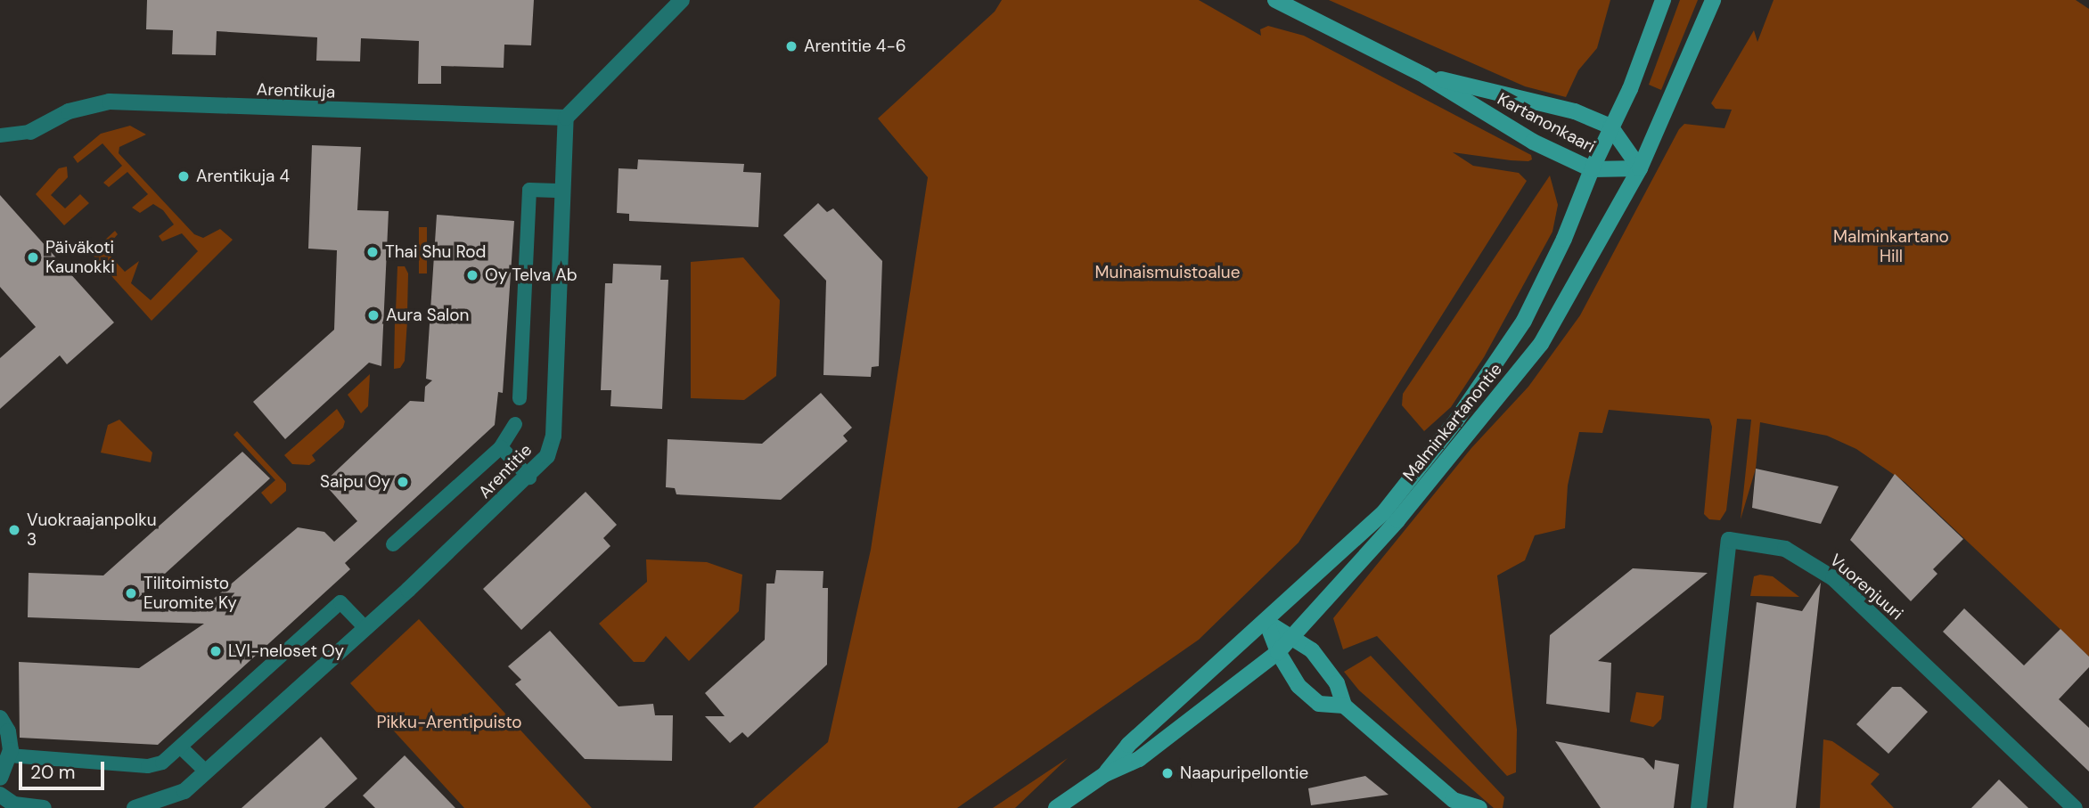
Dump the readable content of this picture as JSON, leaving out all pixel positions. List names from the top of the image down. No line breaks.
{"streets":{"main road":["Kartanonkaari","Malminkartanontie"],"street":["Arentikuja","Arentitie","Vuorenjuuri"]},"crossings":[["Arentikuja","Arentitie"],["Kartanonkaari","Malminkartanontie"]],"parks":["Malminkartano Hill","Muinaismuistoalue","Pikku-Arentipuisto"],"places":["Arentitie 4-6","Arentikuja 4","Thai Shu Rod","Päiväkoti Kaunokki","Oy Telva Ab","Aura Salon","Saipu Oy","Vuokraajanpolku 3","Tilitoimisto Euromite Ky","LVI-neloset Oy","Naapuripellontie"],"scale_bar":"20 m"}
